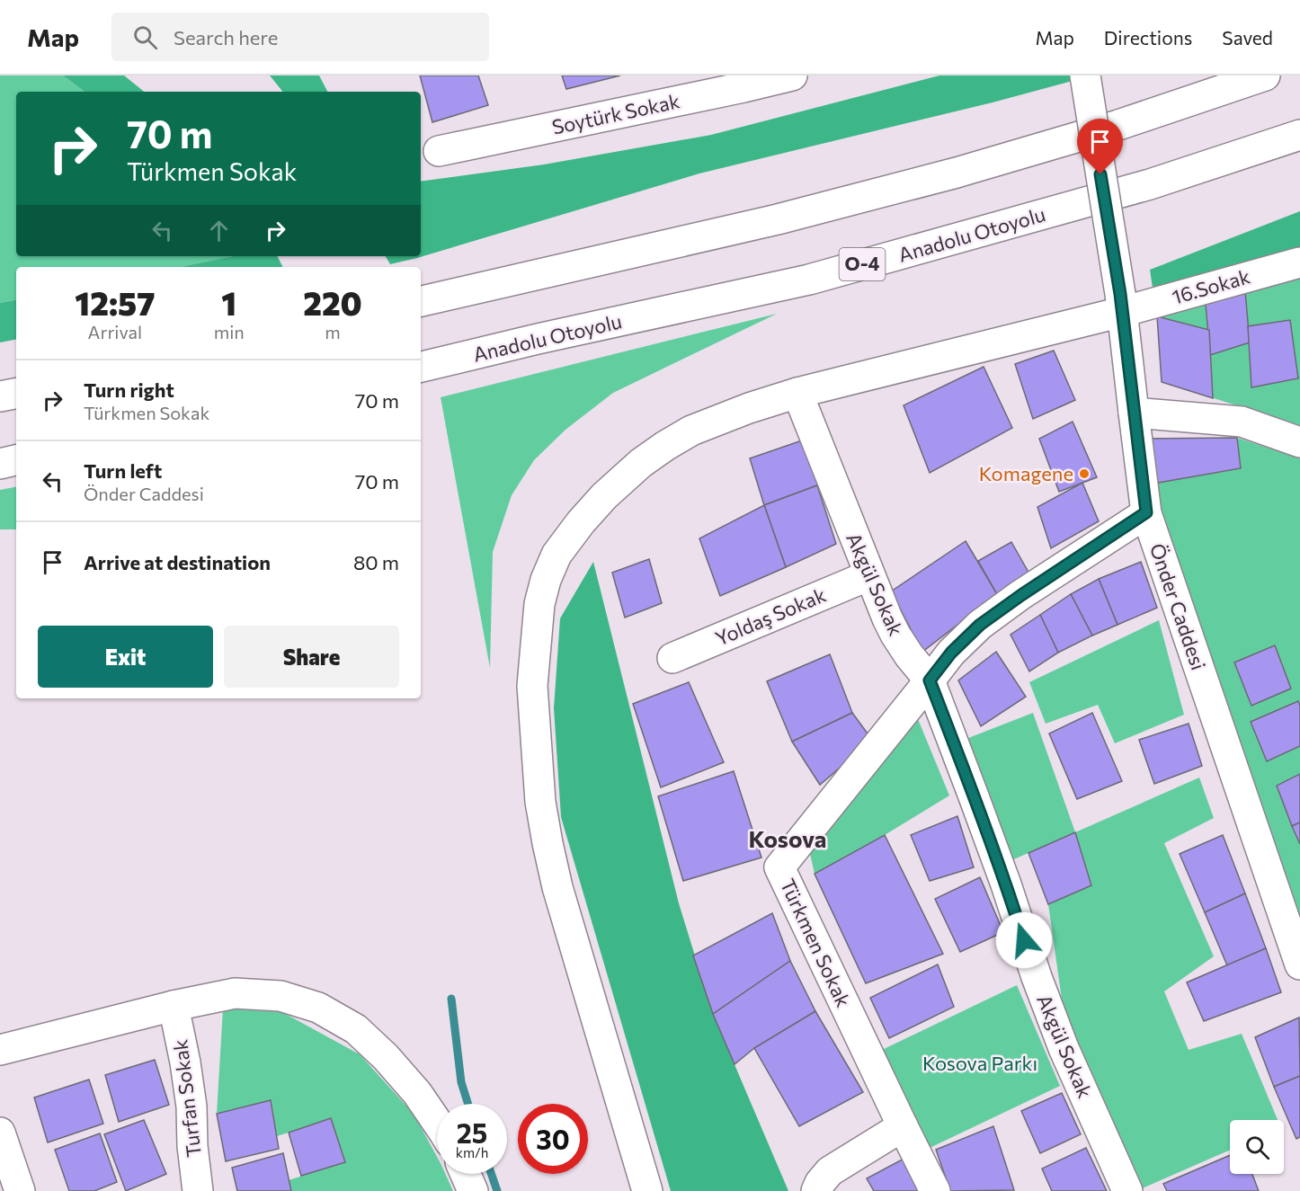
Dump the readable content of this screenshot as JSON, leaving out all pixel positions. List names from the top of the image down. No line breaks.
{"streets":{"main road":["Soytürk Sokak","Anadolu Otoyolu","O-4","16.Sokak","Akgül Sokak","Önder Caddesi","Yoldaş Sokak","Türkmen Sokak","Turfan Sokak"]},"crossings":[["16.Sokak","Akgül Sokak"],["16.Sokak","Önder Caddesi"],["Akgül Sokak","Yoldaş Sokak"],["Akgül Sokak","Türkmen Sokak"],["Önder Caddesi","Türkmen Sokak"]],"districts":["Kosova"],"parks":["Kosova Parkı"],"places":["Komagene"],"page":{"header":"Map","search":"Search here","nav":["Map","Directions","Saved"],"turn":["70 m","Türkmen Sokak"],"eta":["12:57","Arrival","1","min","220","m"],"list":[{"name":"Turn right","note":"Türkmen Sokak","value":"70 m"},{"name":"Turn left","note":"Önder Caddesi","value":"70 m"},{"name":"Arrive at destination","value":"80 m"}],"buttons":["Exit","Share"],"speed":"25 km/h","limit":"30"}}
